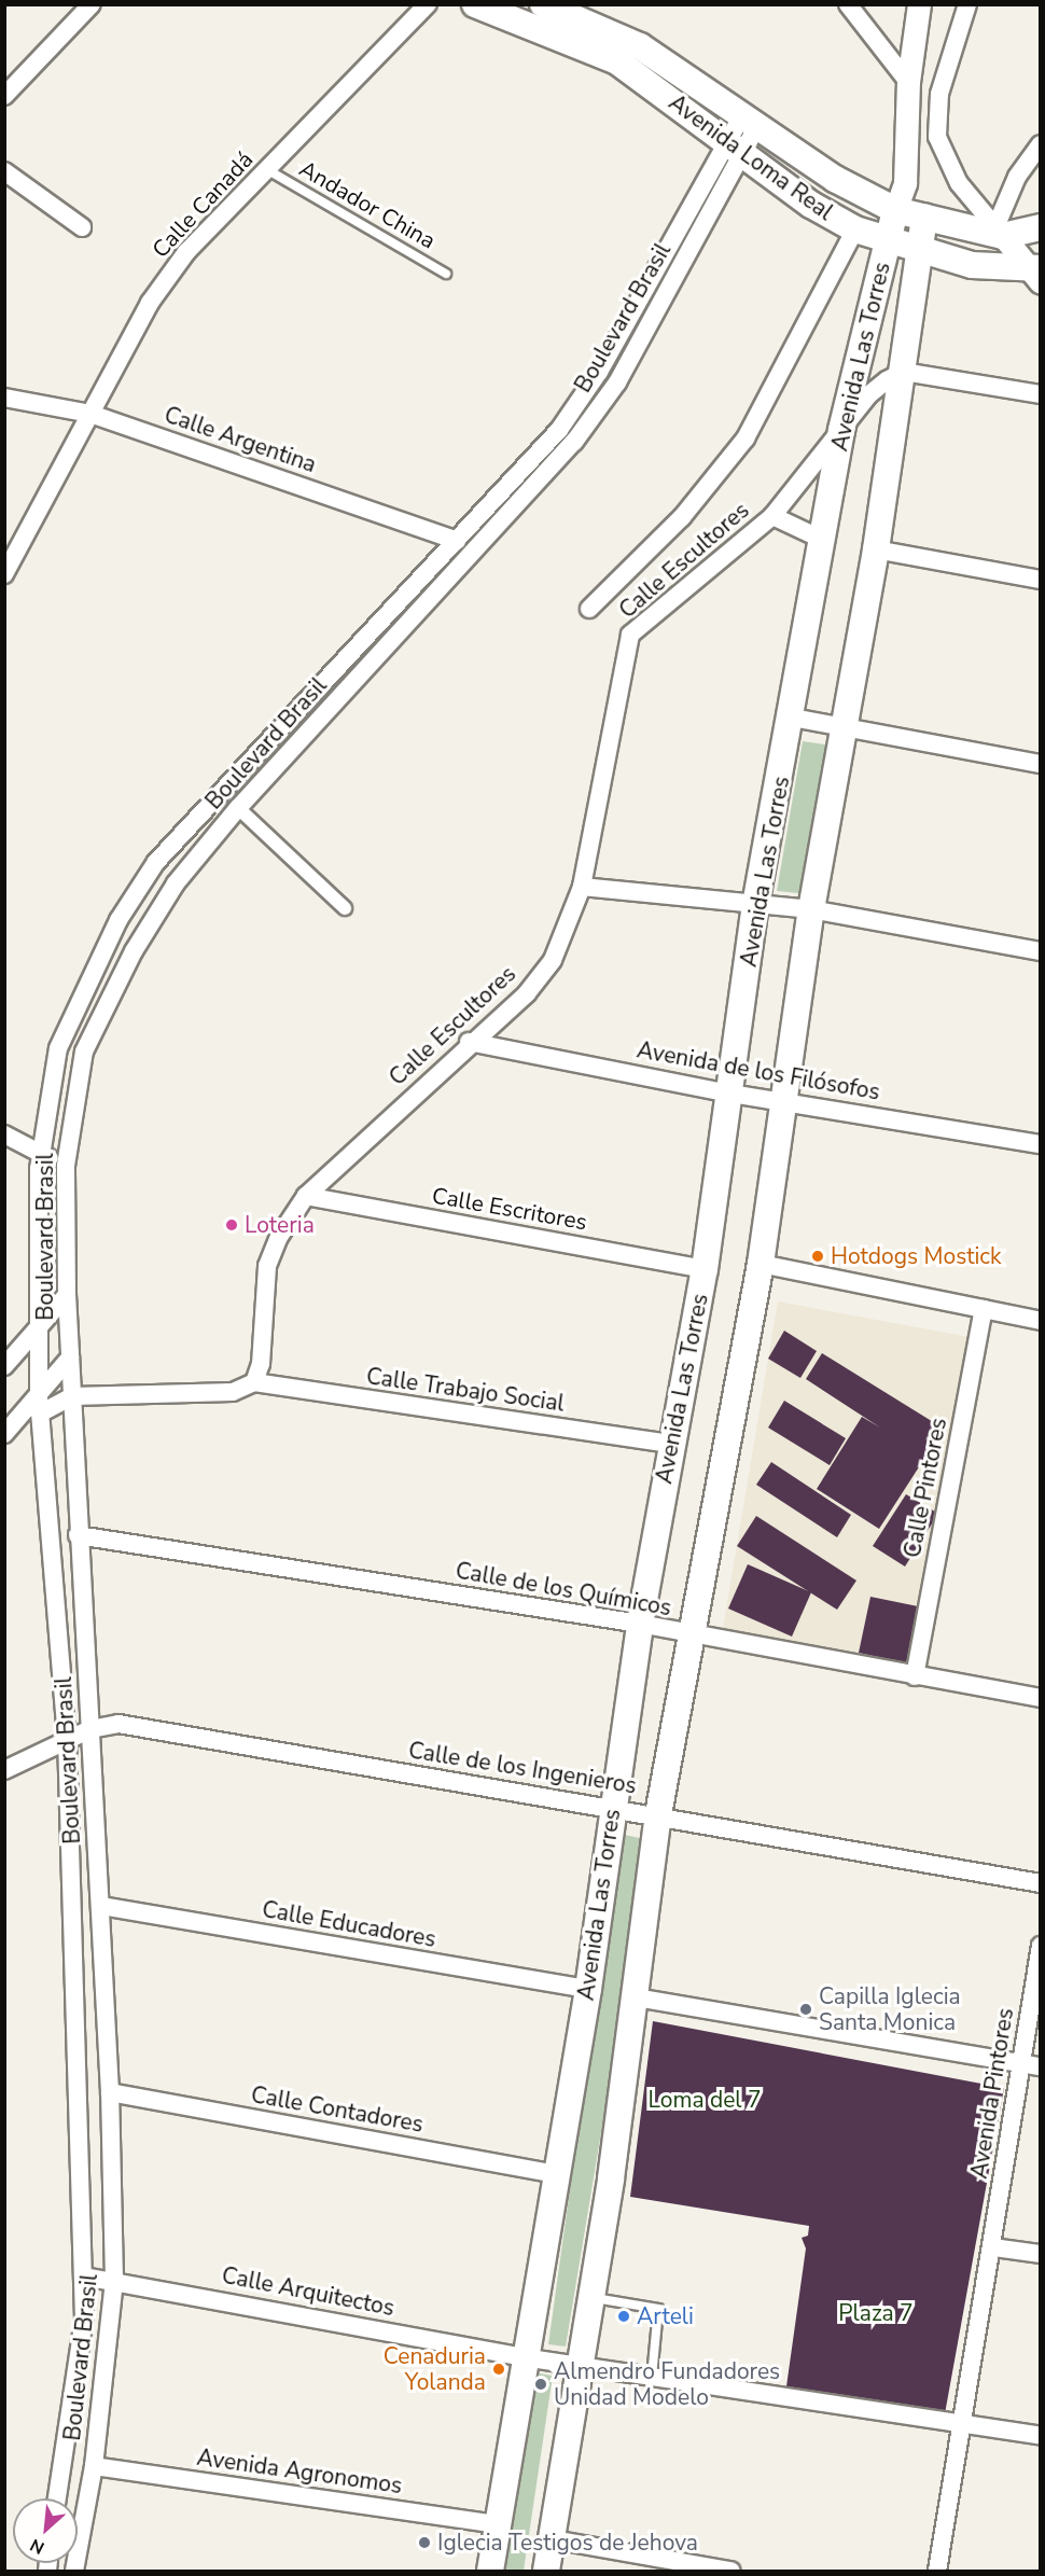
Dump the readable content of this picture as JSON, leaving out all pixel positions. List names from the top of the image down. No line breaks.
{"streets":{"main road":["Avenida Loma Real","Avenida Las Torres"],"street":["Calle Canadá","Boulevard Brasil","Calle Argentina","Calle Escultores","Avenida de los Filósofos","Calle Escritores","Calle Trabajo Social","Calle Pintores","Calle de los Químicos","Calle de los Ingenieros","Calle Educadores","Avenida Pintores","Calle Contadores","Calle Arquitectos","Avenida Agronomos"],"lane":["Andador China"]},"crossings":[["Avenida Loma Real","Boulevard Brasil"],["Avenida Loma Real","Avenida Las Torres"],["Calle Canadá","Andador China"],["Calle Canadá","Calle Argentina"],["Boulevard Brasil","Calle Argentina"],["Boulevard Brasil","Calle de los Químicos"],["Boulevard Brasil","Calle de los Ingenieros"],["Boulevard Brasil","Calle Educadores"],["Boulevard Brasil","Calle Contadores"],["Boulevard Brasil","Calle Arquitectos"],["Boulevard Brasil","Avenida Agronomos"],["Avenida Las Torres","Calle Escultores"],["Avenida Las Torres","Avenida de los Filósofos"],["Avenida Las Torres","Calle Escritores"],["Avenida Las Torres","Calle Trabajo Social"],["Avenida Las Torres","Calle de los Químicos"],["Avenida Las Torres","Calle de los Ingenieros"],["Avenida Las Torres","Calle Educadores"],["Avenida Las Torres","Calle Contadores"],["Avenida Las Torres","Calle Arquitectos"],["Avenida Las Torres","Avenida Agronomos"],["Calle Escultores","Avenida de los Filósofos"],["Calle Escultores","Calle Escritores"],["Calle Escultores","Calle Trabajo Social"],["Calle Pintores","Calle de los Químicos"],["Avenida Pintores","Calle Arquitectos"]],"parks":["Loma del 7","Plaza 7"],"places":["Loteria","Hotdogs Mostick","Capilla Iglecia Santa Monica","Arteli","Cenaduria Yolanda","Almendro Fundadores Unidad Modelo","Iglecia Testigos de Jehova"],"north":"bottom left"}
